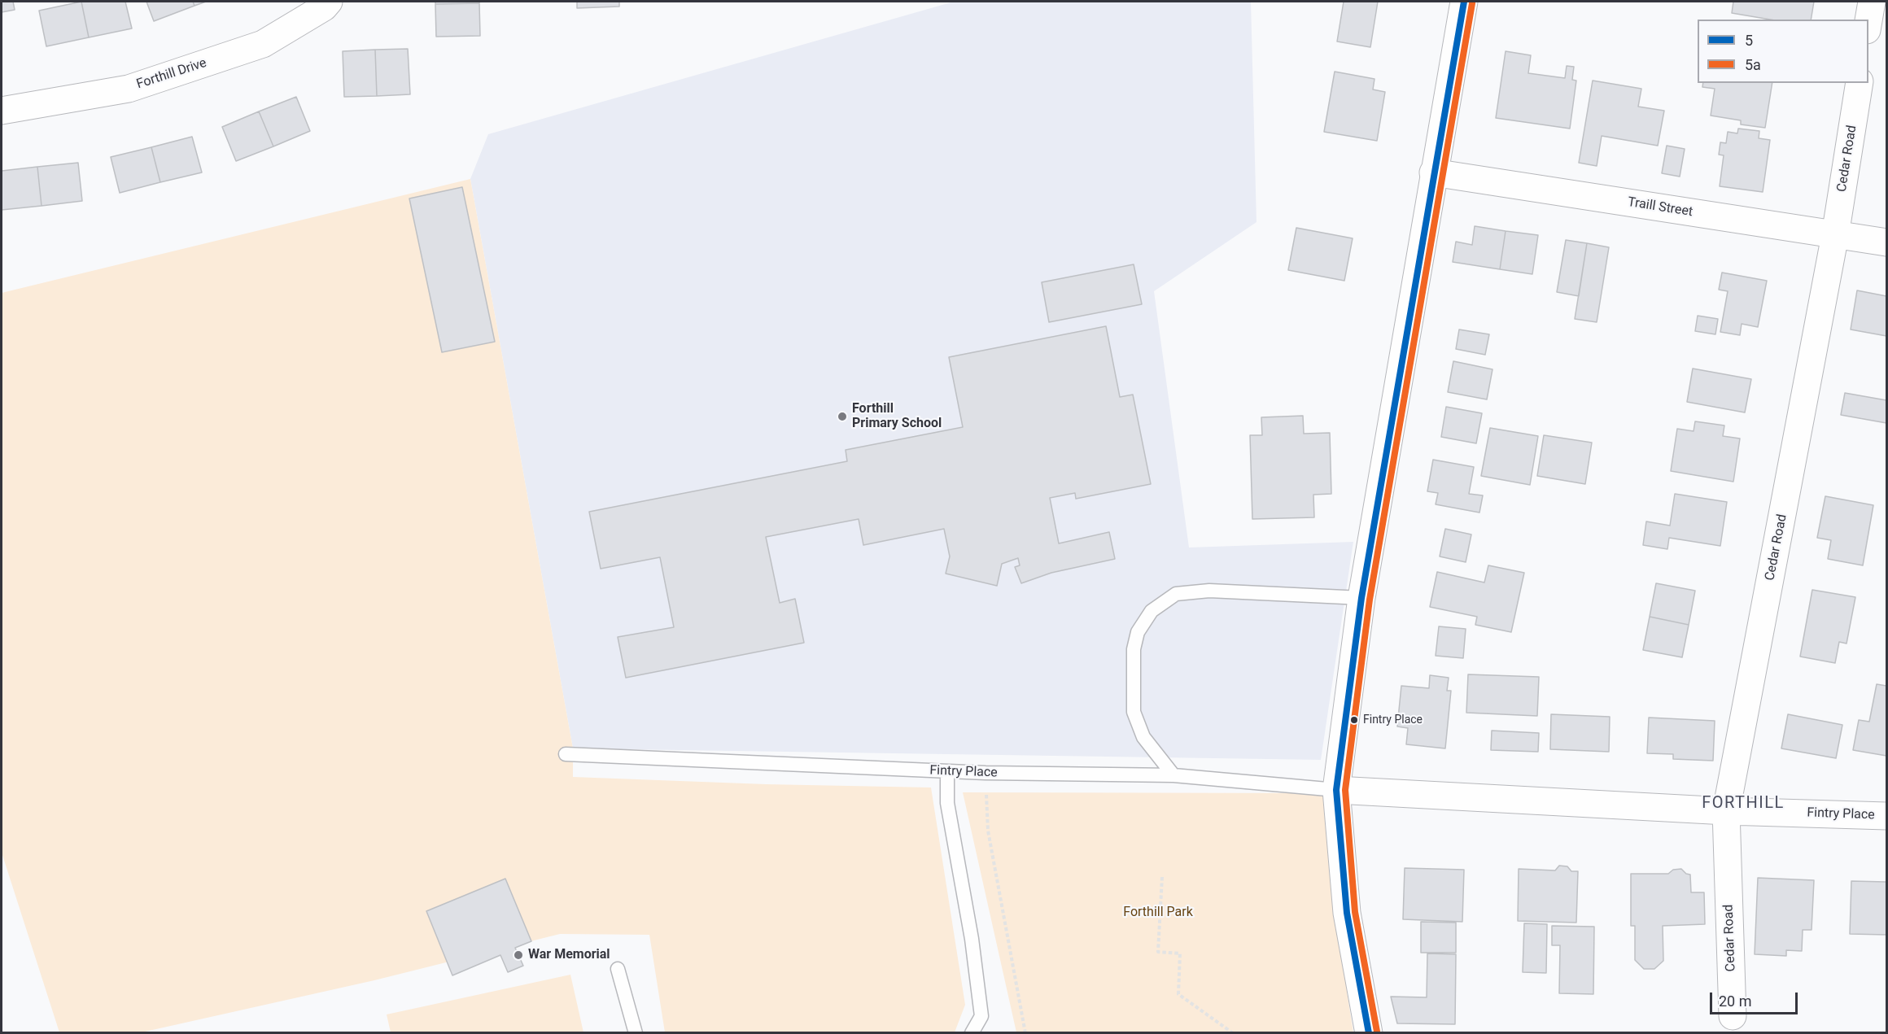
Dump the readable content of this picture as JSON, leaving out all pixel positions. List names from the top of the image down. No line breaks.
{"streets":{"street":["Forthill Drive","Cedar Road","Traill Street","Fintry Place"]},"crossings":[["Cedar Road","Traill Street"],["Cedar Road","Fintry Place"]],"districts":["FORTHILL"],"parks":["Forthill Park"],"places":["Forthill Primary School","Fintry Place","War Memorial"],"lines":["transit line 5","transit line 5a"],"legend":["5","5a"],"scale_bar":"20 m"}
